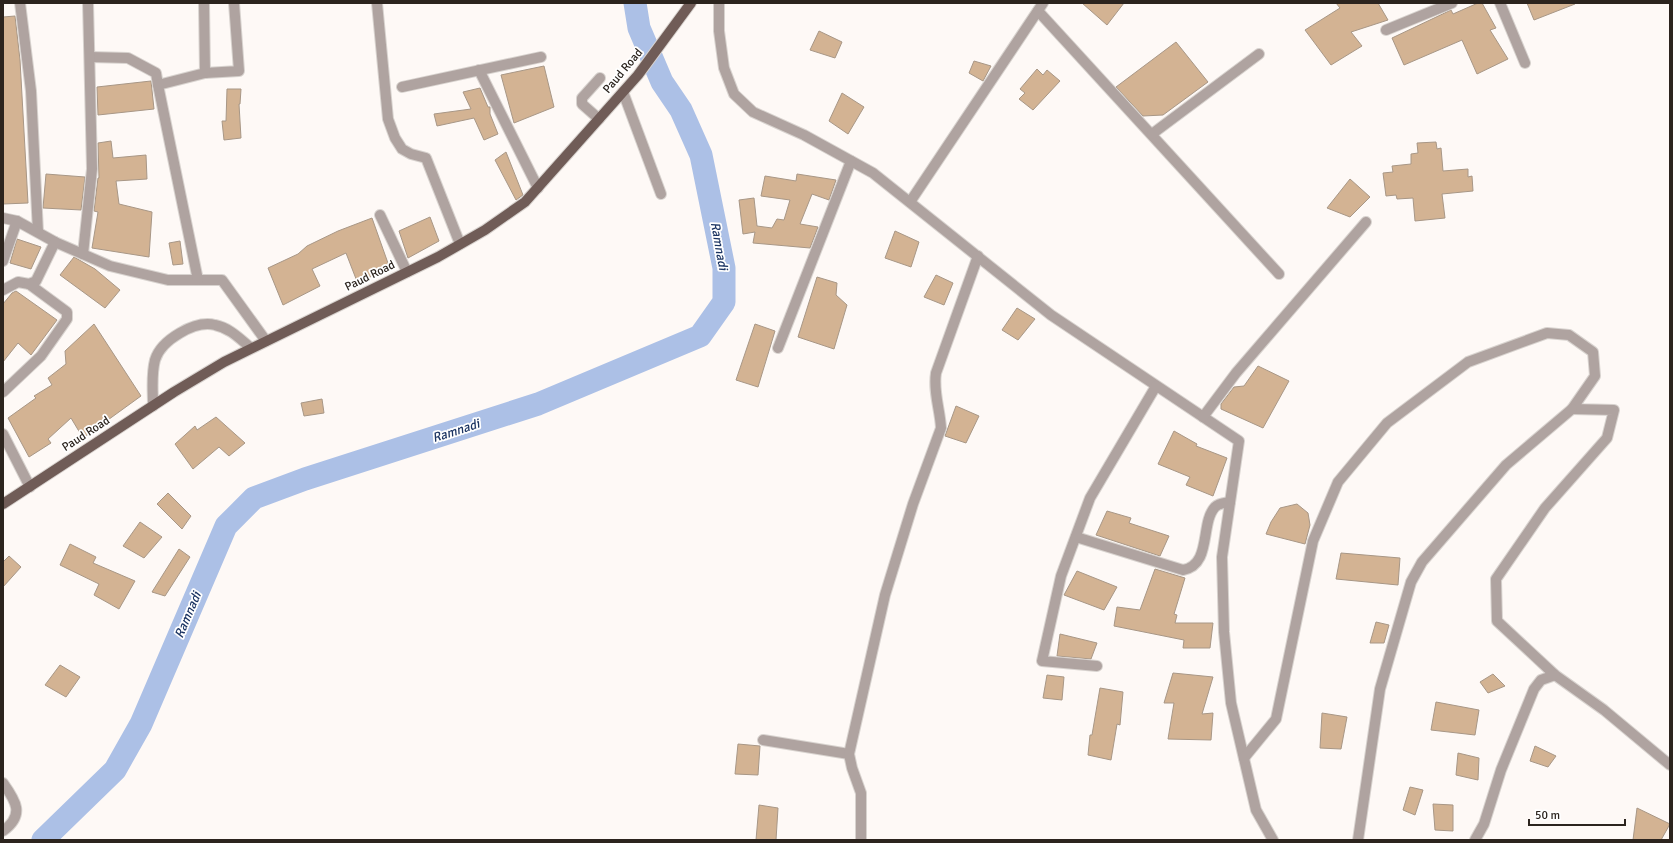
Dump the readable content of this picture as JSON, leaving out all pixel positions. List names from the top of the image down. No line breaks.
{"streets":{"main road":["Paud Road"]},"water":["Ramnadi"],"scale_bar":"50 m"}
